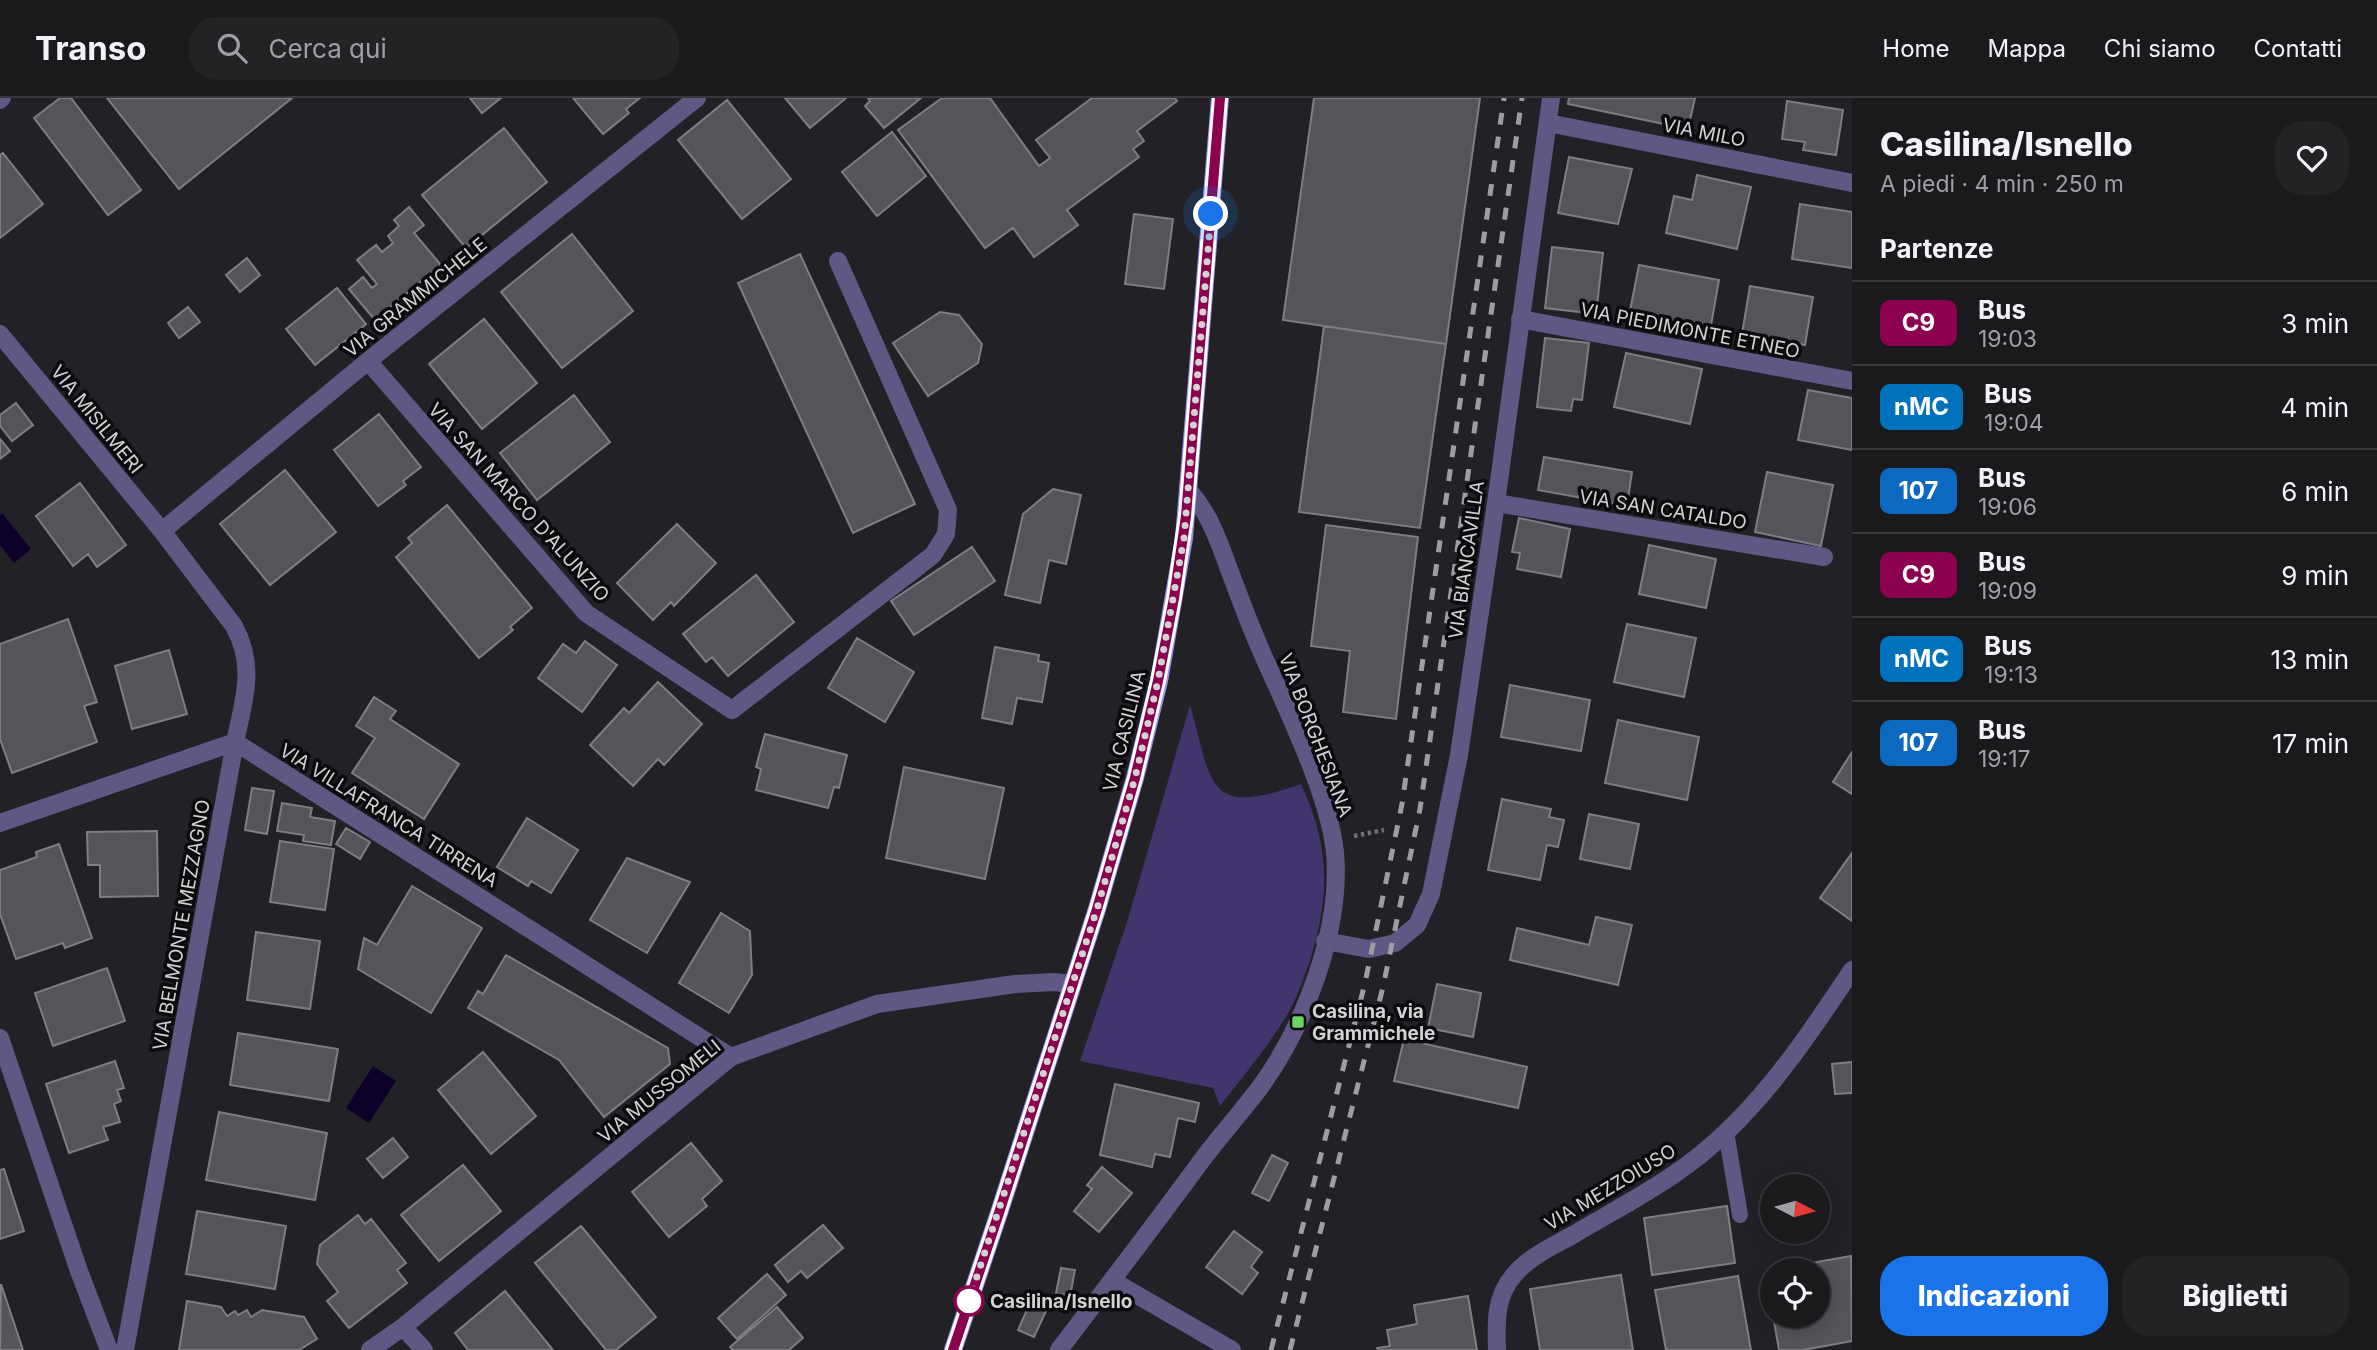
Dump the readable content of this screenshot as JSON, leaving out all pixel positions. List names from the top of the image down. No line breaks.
{"streets":{"main road":["VIA CASILINA"],"street":["VIA MILO","VIA GRAMMICHELE","VIA PIEDIMONTE ETNEO","VIA MISILMERI","VIA SAN MARCO D'ALUNZIO","VIA SAN CATALDO","VIA BIANCAVILLA","VIA BORGHESIANA","VIA VILLAFRANCA TIRRENA","VIA BELMONTE MEZZAGNO","VIA MUSSOMELI","VIA MEZZOIUSO"]},"crossings":[["VIA MILO","VIA BIANCAVILLA"],["VIA GRAMMICHELE","VIA MISILMERI"],["VIA GRAMMICHELE","VIA SAN MARCO D'ALUNZIO"],["VIA GRAMMICHELE","VIA BELMONTE MEZZAGNO"],["VIA PIEDIMONTE ETNEO","VIA BIANCAVILLA"],["VIA MISILMERI","VIA BELMONTE MEZZAGNO"],["VIA SAN CATALDO","VIA BIANCAVILLA"],["VIA BIANCAVILLA","VIA BORGHESIANA"],["VIA CASILINA","VIA BORGHESIANA"],["VIA CASILINA","VIA MUSSOMELI"],["VIA VILLAFRANCA TIRRENA","VIA BELMONTE MEZZAGNO"],["VIA VILLAFRANCA TIRRENA","VIA MUSSOMELI"]],"places":{"transit":["Casilina, via Grammichele"],"other":["Casilina/Isnello"]},"lines":["bus line C9"],"north":"right","page":{"header":"Transo","search":"Cerca qui","nav":["Home","Mappa","Chi siamo","Contatti"],"heading":[["Casilina/Isnello","A piedi · 4 min · 250 m"],"Partenze"],"list":[{"mark":"C9","name":"Bus","note":"19:03","value":"3 min"},{"mark":"nMC","name":"Bus","note":"19:04","value":"4 min"},{"mark":"107","name":"Bus","note":"19:06","value":"6 min"},{"mark":"C9","name":"Bus","note":"19:09","value":"9 min"},{"mark":"nMC","name":"Bus","note":"19:13","value":"13 min"},{"mark":"107","name":"Bus","note":"19:17","value":"17 min"}],"buttons":["Indicazioni","Biglietti"]}}
